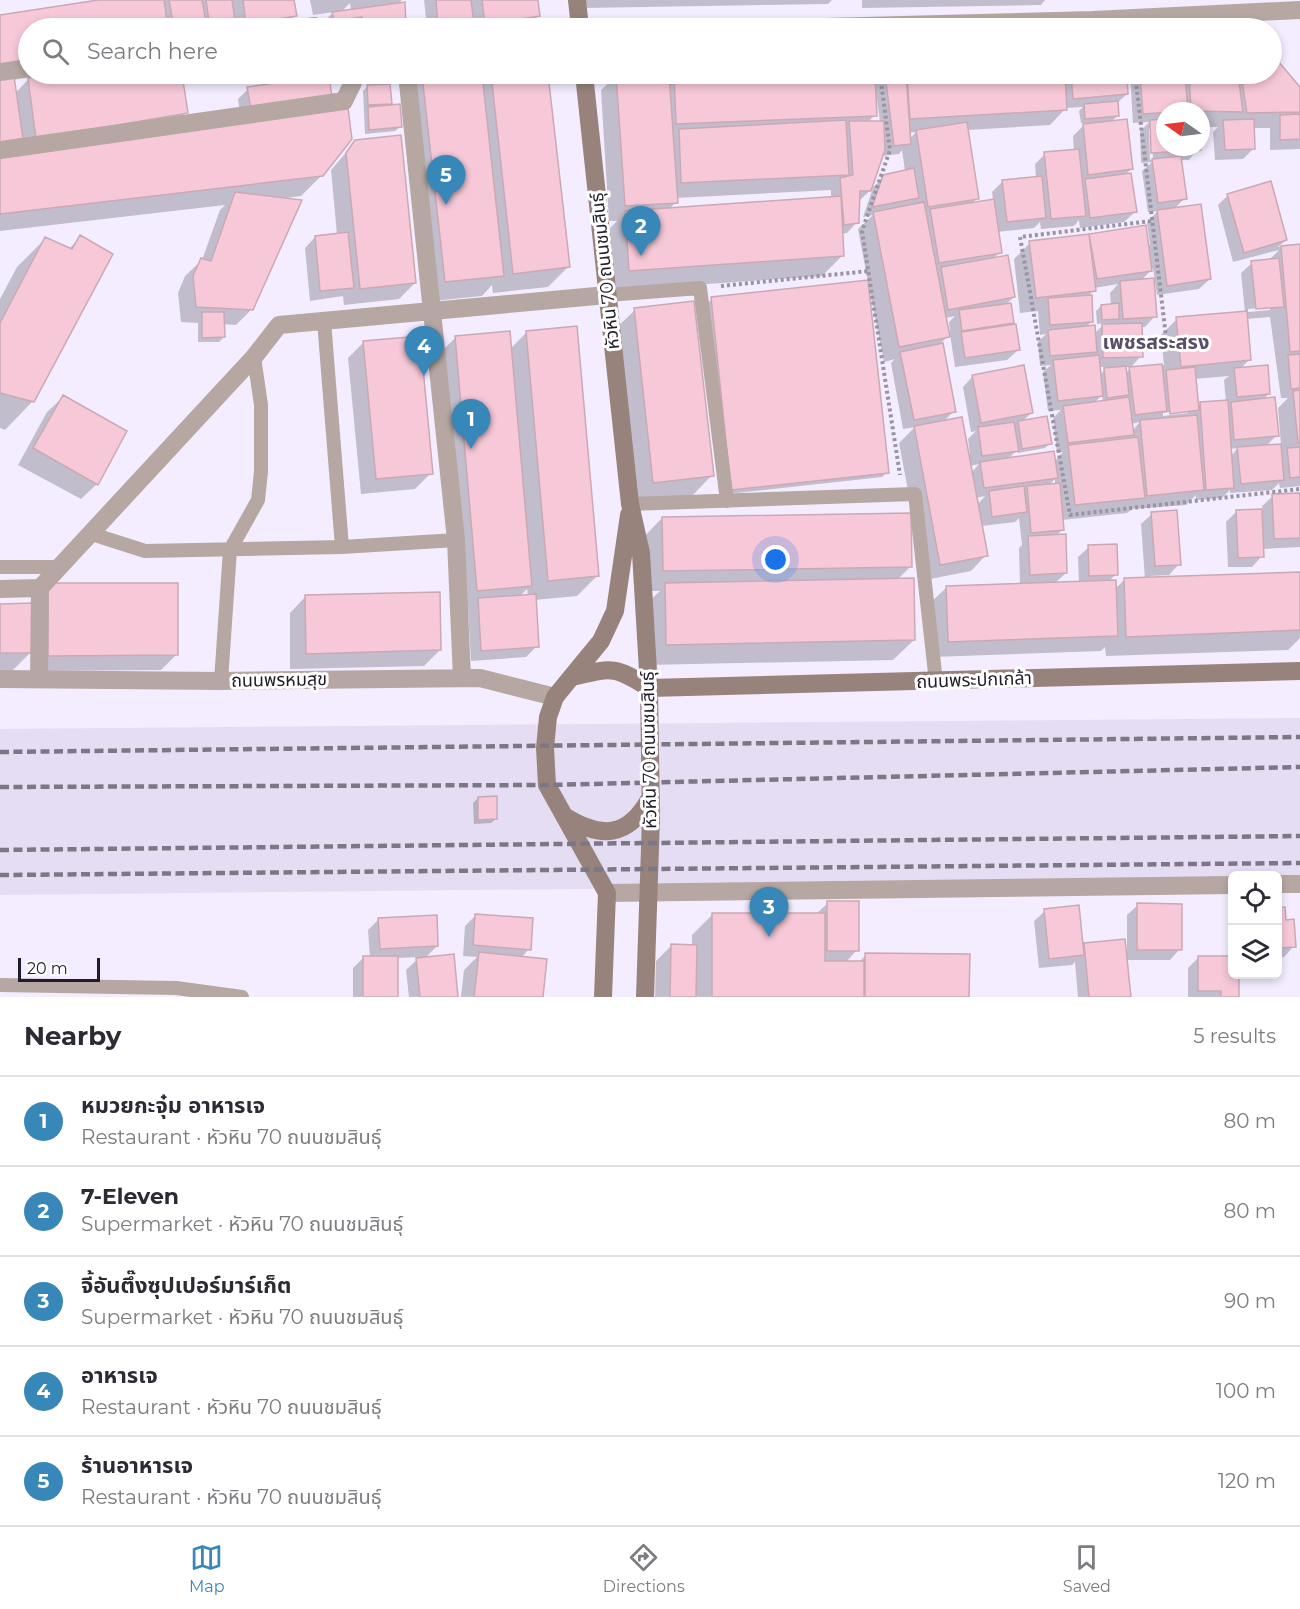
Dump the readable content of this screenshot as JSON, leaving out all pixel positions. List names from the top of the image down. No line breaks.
{"streets":{"main road":["หัวหิน 70 ถนนชมสินธุ์","ถนนพระปกเกล้า"],"street":["ถนนพรหมสุข"]},"crossings":[["หัวหิน 70 ถนนชมสินธุ์","ถนนพรหมสุข"],["หัวหิน 70 ถนนชมสินธุ์","ถนนพระปกเกล้า"],["ถนนพรหมสุข","ถนนพระปกเกล้า"]],"districts":["เพชรสระสรง"],"scale_bar":"20 m","north":"left","page":{"search":"Search here","pins":["5","2","4","1","3"],"scale":"20 m","heading":["Nearby","5 results"],"list":[{"mark":"1","name":"หมวยกะจุ๋ม อาหารเจ","note":"Restaurant · หัวหิน 70 ถนนชมสินธุ์","value":"80 m"},{"mark":"2","name":"7-Eleven","note":"Supermarket · หัวหิน 70 ถนนชมสินธุ์","value":"80 m"},{"mark":"3","name":"จี้อันตึ๊งซุปเปอร์มาร์เก็ต","note":"Supermarket · หัวหิน 70 ถนนชมสินธุ์","value":"90 m"},{"mark":"4","name":"อาหารเจ","note":"Restaurant · หัวหิน 70 ถนนชมสินธุ์","value":"100 m"},{"mark":"5","name":"ร้านอาหารเจ","note":"Restaurant · หัวหิน 70 ถนนชมสินธุ์","value":"120 m"}],"nav":["Map","Directions","Saved"]}}
